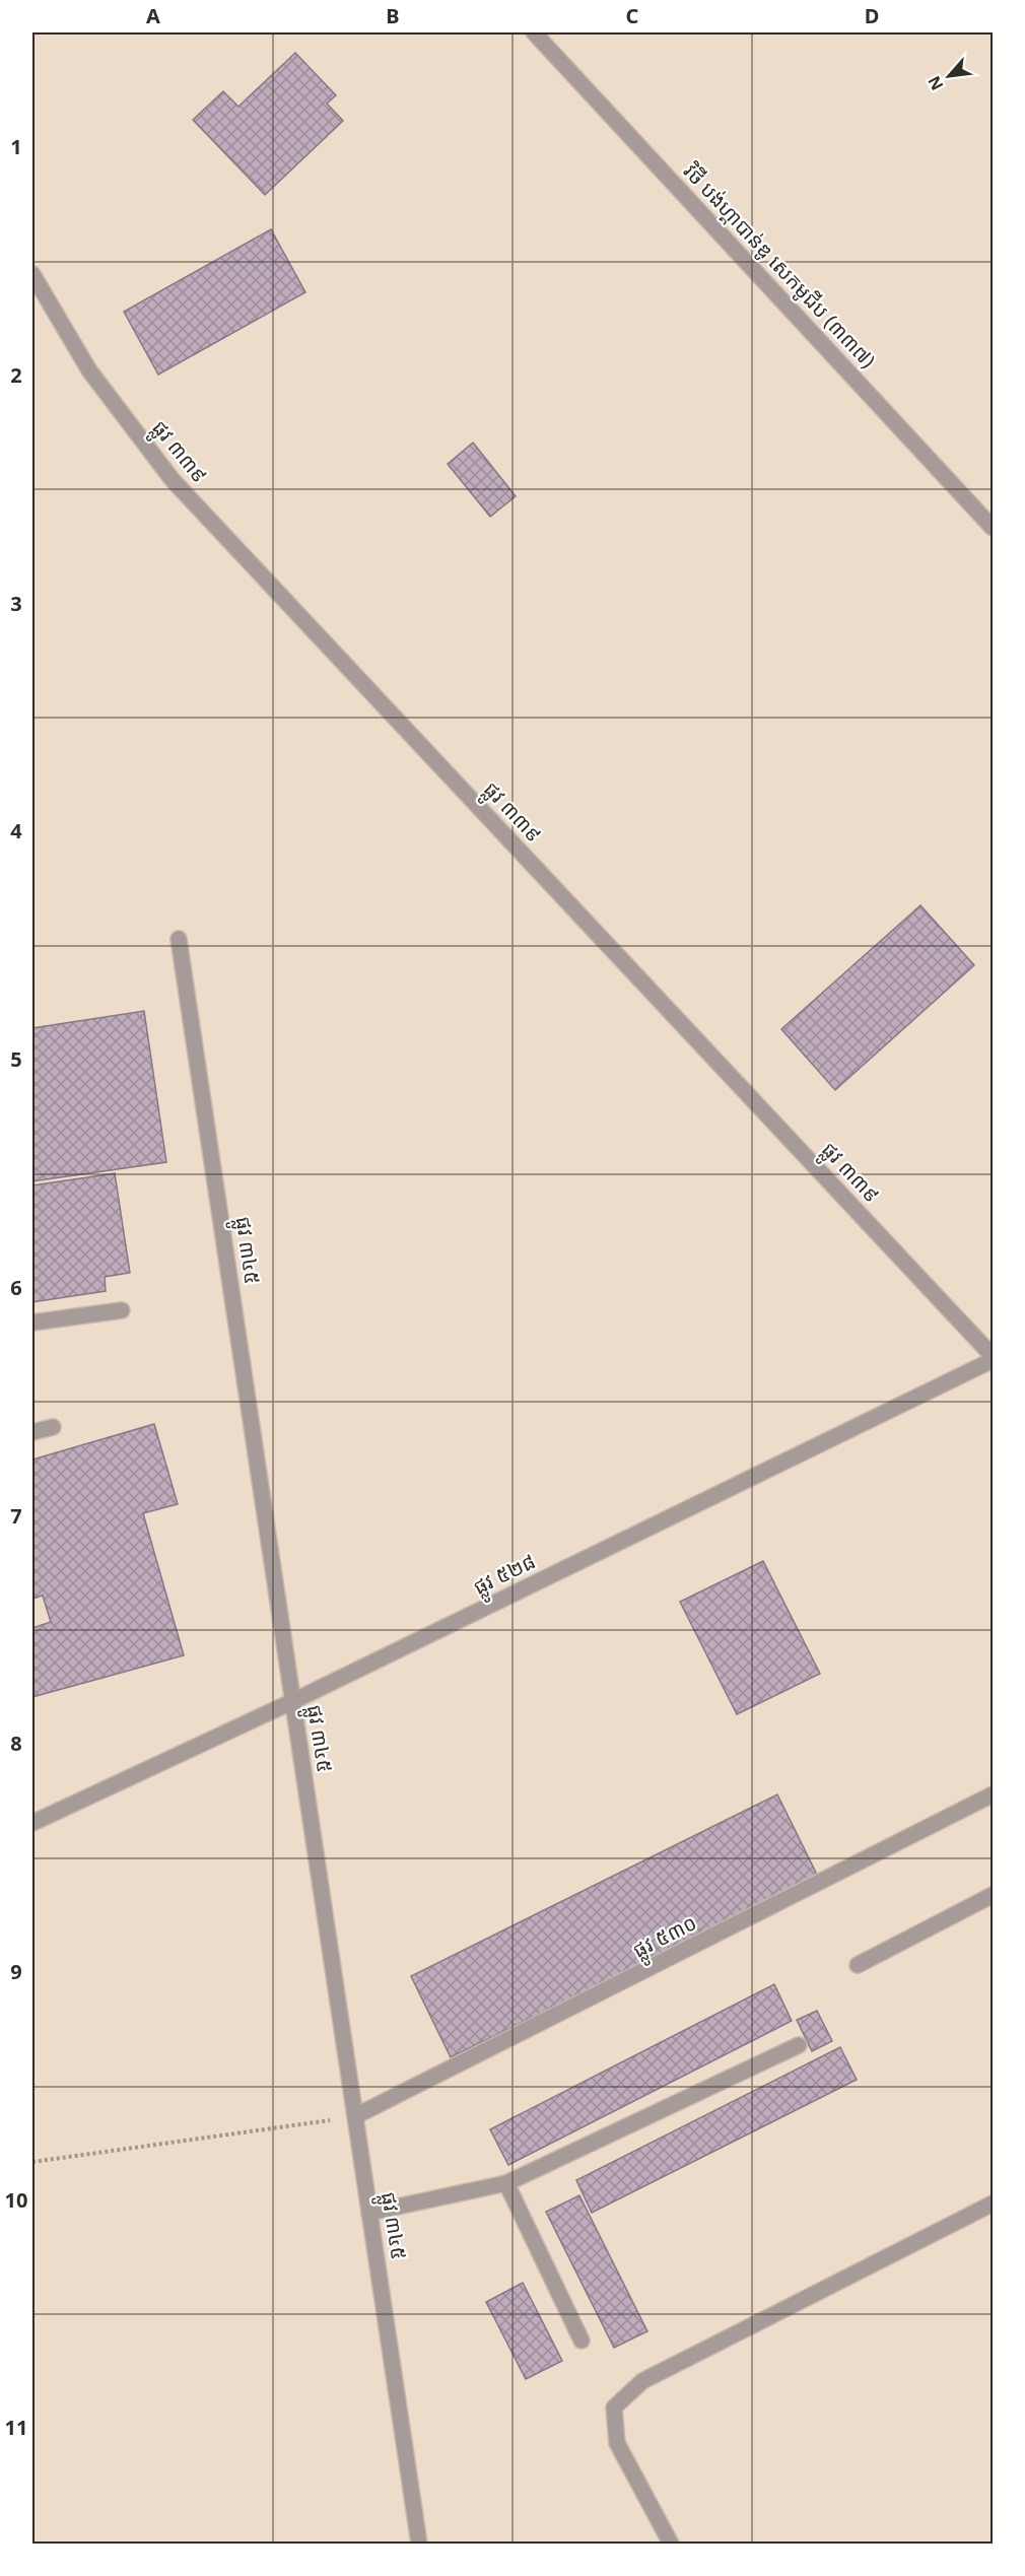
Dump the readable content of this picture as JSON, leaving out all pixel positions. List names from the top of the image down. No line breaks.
{"streets":{"street":["វិថី បង់ហ្គាបាន់ឌូ សេកមូជីប (៣៣៧)","ផ្លូវ ៣៣៩","ផ្លូវ ៣៤៥","ផ្លូវ ៥២៨","ផ្លូវ ៥៣០"]},"crossings":[["ផ្លូវ ៣៣៩","ផ្លូវ ៥២៨"],["ផ្លូវ ៣៤៥","ផ្លូវ ៥២៨"],["ផ្លូវ ៣៤៥","ផ្លូវ ៥៣០"]],"north":"bottom left","grid":{"columns":["A","B","C","D"],"rows":["1","2","3","4","5","6","7","8","9","10","11"]}}
